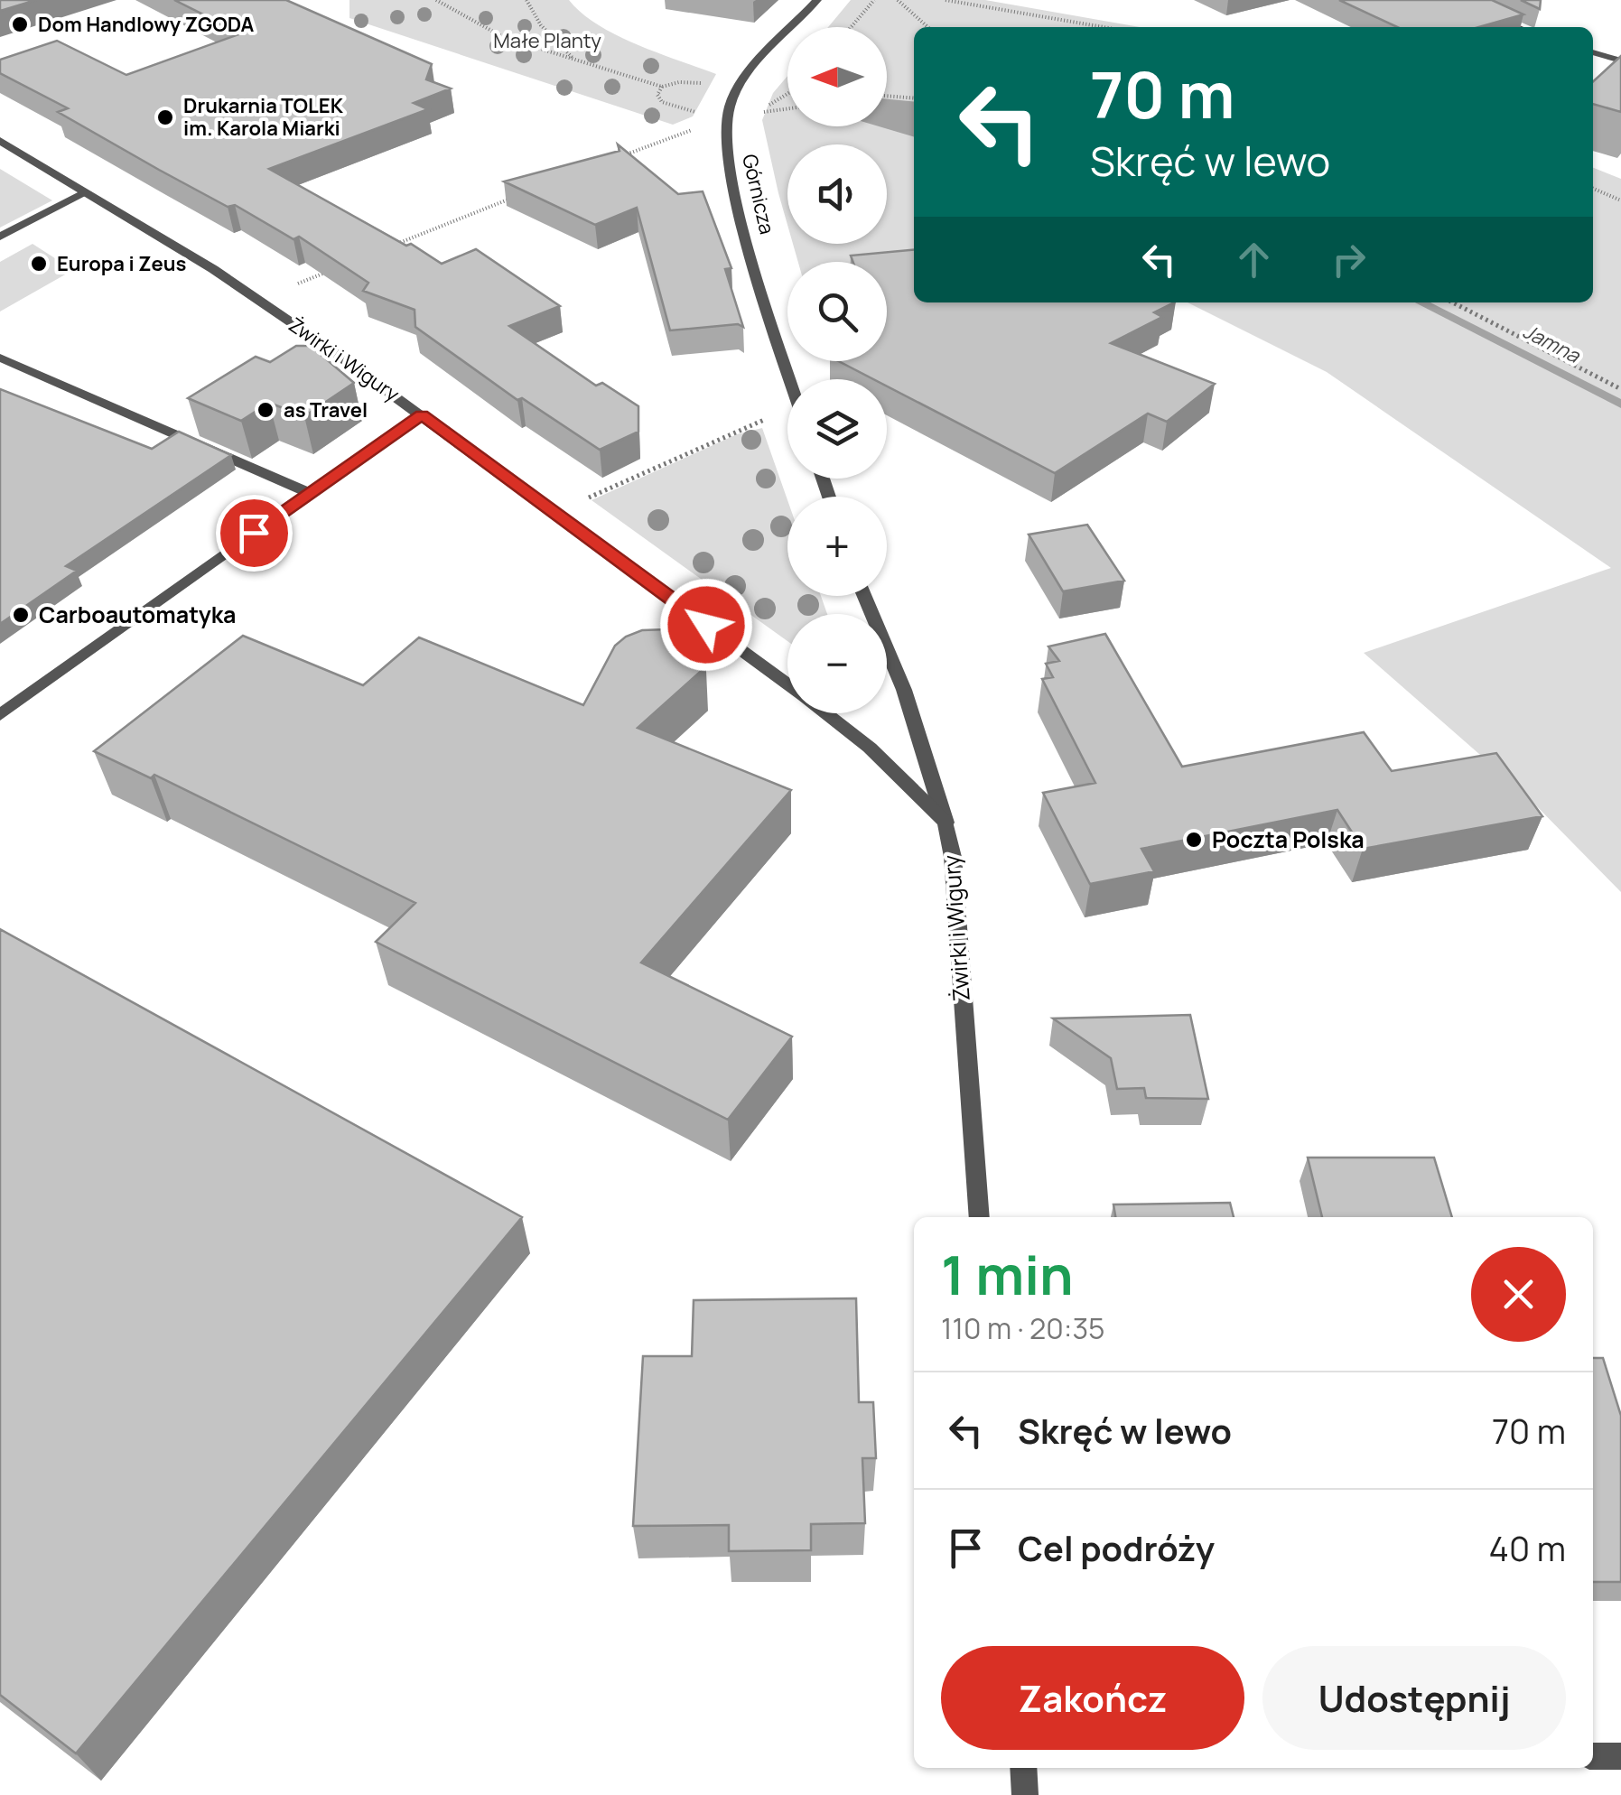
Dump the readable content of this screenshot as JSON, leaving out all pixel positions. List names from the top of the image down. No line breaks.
{"streets":{"street":["Górnicza","Żwirki i Wigury"]},"water":["Jamna"],"parks":["Małe Planty"],"places":["Dom Handlowy ZGODA","Drukarnia TOLEK im. Karola Miarki","Europa i Zeus","as Travel","Carboautomatyka","Poczta Polska"],"north":"left","page":{"map_buttons":["+","−"],"turn":["70 m","Skręć w lewo"],"heading":["1 min","110 m · 20:35"],"list":[{"name":"Skręć w lewo","value":"70 m"},{"name":"Cel podróży","value":"40 m"}],"buttons":["Zakończ","Udostępnij"]}}
